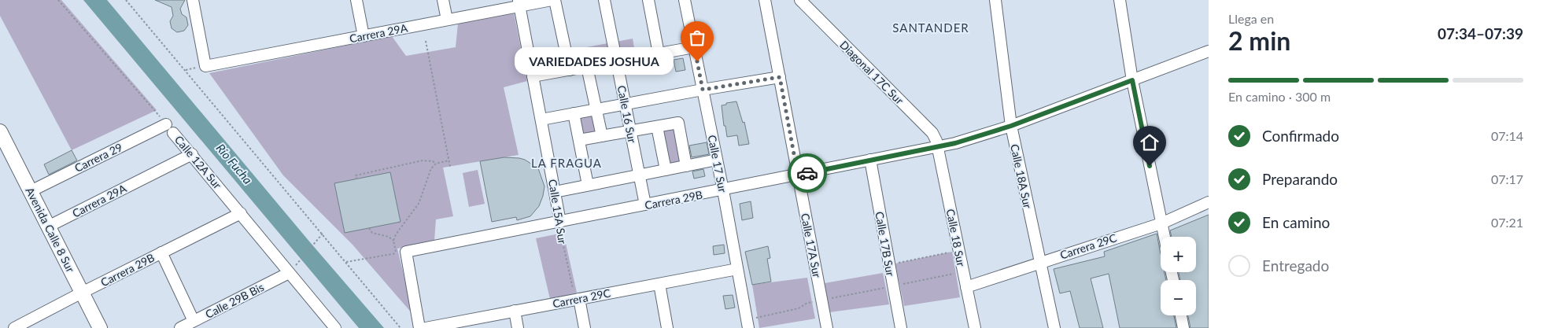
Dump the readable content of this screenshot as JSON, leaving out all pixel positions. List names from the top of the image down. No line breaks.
{"streets":{"main road":["Avenida Calle 8 Sur"],"street":["Carrera 29A","Diagonal 17C Sur","Calle 16 Sur","Carrera 29","Calle 12A Sur","Calle 17 Sur","Calle 18A Sur","Carrera 29B","Calle 15A Sur","Calle 18 Sur","Calle 17B Sur","Calle 17A Sur","Carrera 29C","Calle 29B Bis"]},"crossings":[["Carrera 29A","Calle 12A Sur"],["Carrera 29A","Calle 15A Sur"],["Carrera 29A","Avenida Calle 8 Sur"],["Diagonal 17C Sur","Carrera 29B"],["Diagonal 17C Sur","Calle 18 Sur"],["Calle 16 Sur","Carrera 29B"],["Carrera 29","Avenida Calle 8 Sur"],["Calle 12A Sur","Carrera 29B"],["Calle 12A Sur","Calle 29B Bis"],["Calle 17 Sur","Carrera 29B"],["Calle 17 Sur","Carrera 29C"],["Calle 18A Sur","Carrera 29B"],["Calle 18A Sur","Carrera 29C"],["Carrera 29B","Calle 15A Sur"],["Carrera 29B","Avenida Calle 8 Sur"],["Carrera 29B","Calle 18 Sur"],["Carrera 29B","Calle 17B Sur"],["Carrera 29B","Calle 17A Sur"],["Calle 15A Sur","Carrera 29C"],["Calle 18 Sur","Carrera 29C"]],"districts":["SANTANDER","LA FRAGUA"],"water":["Río Fucha"],"places":["VARIEDADES JOSHUA"],"page":{"heading":["2 min","Llega en","07:34–07:39"],"bubble":"VARIEDADES JOSHUA","bar":"En camino · 300 m","list":[["Confirmado","07:14"],["Preparando","07:17"],["En camino","07:21"],"Entregado"],"map_buttons":["+","−"]}}
